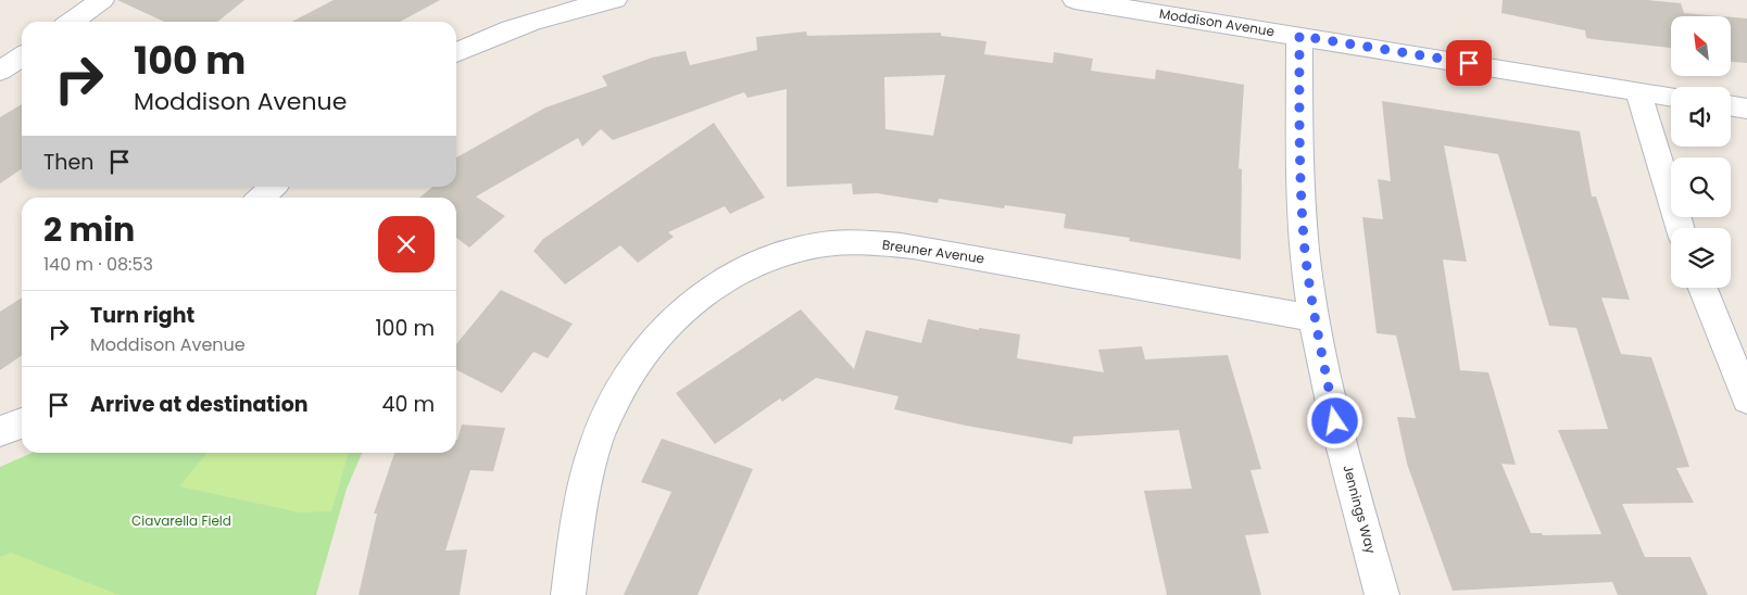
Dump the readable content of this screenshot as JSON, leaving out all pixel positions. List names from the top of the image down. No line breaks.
{"streets":{"street":["Moddison Avenue","Breuner Avenue","Jennings Way"]},"crossings":[["Moddison Avenue","Jennings Way"],["Breuner Avenue","Jennings Way"]],"parks":["Ciavarella Field"],"north":"top left","page":{"turn":["100 m","Moddison Avenue"],"then":"Then","heading":["2 min","140 m · 08:53"],"list":[{"name":"Turn right","note":"Moddison Avenue","value":"100 m"},{"name":"Arrive at destination","value":"40 m"}]}}
